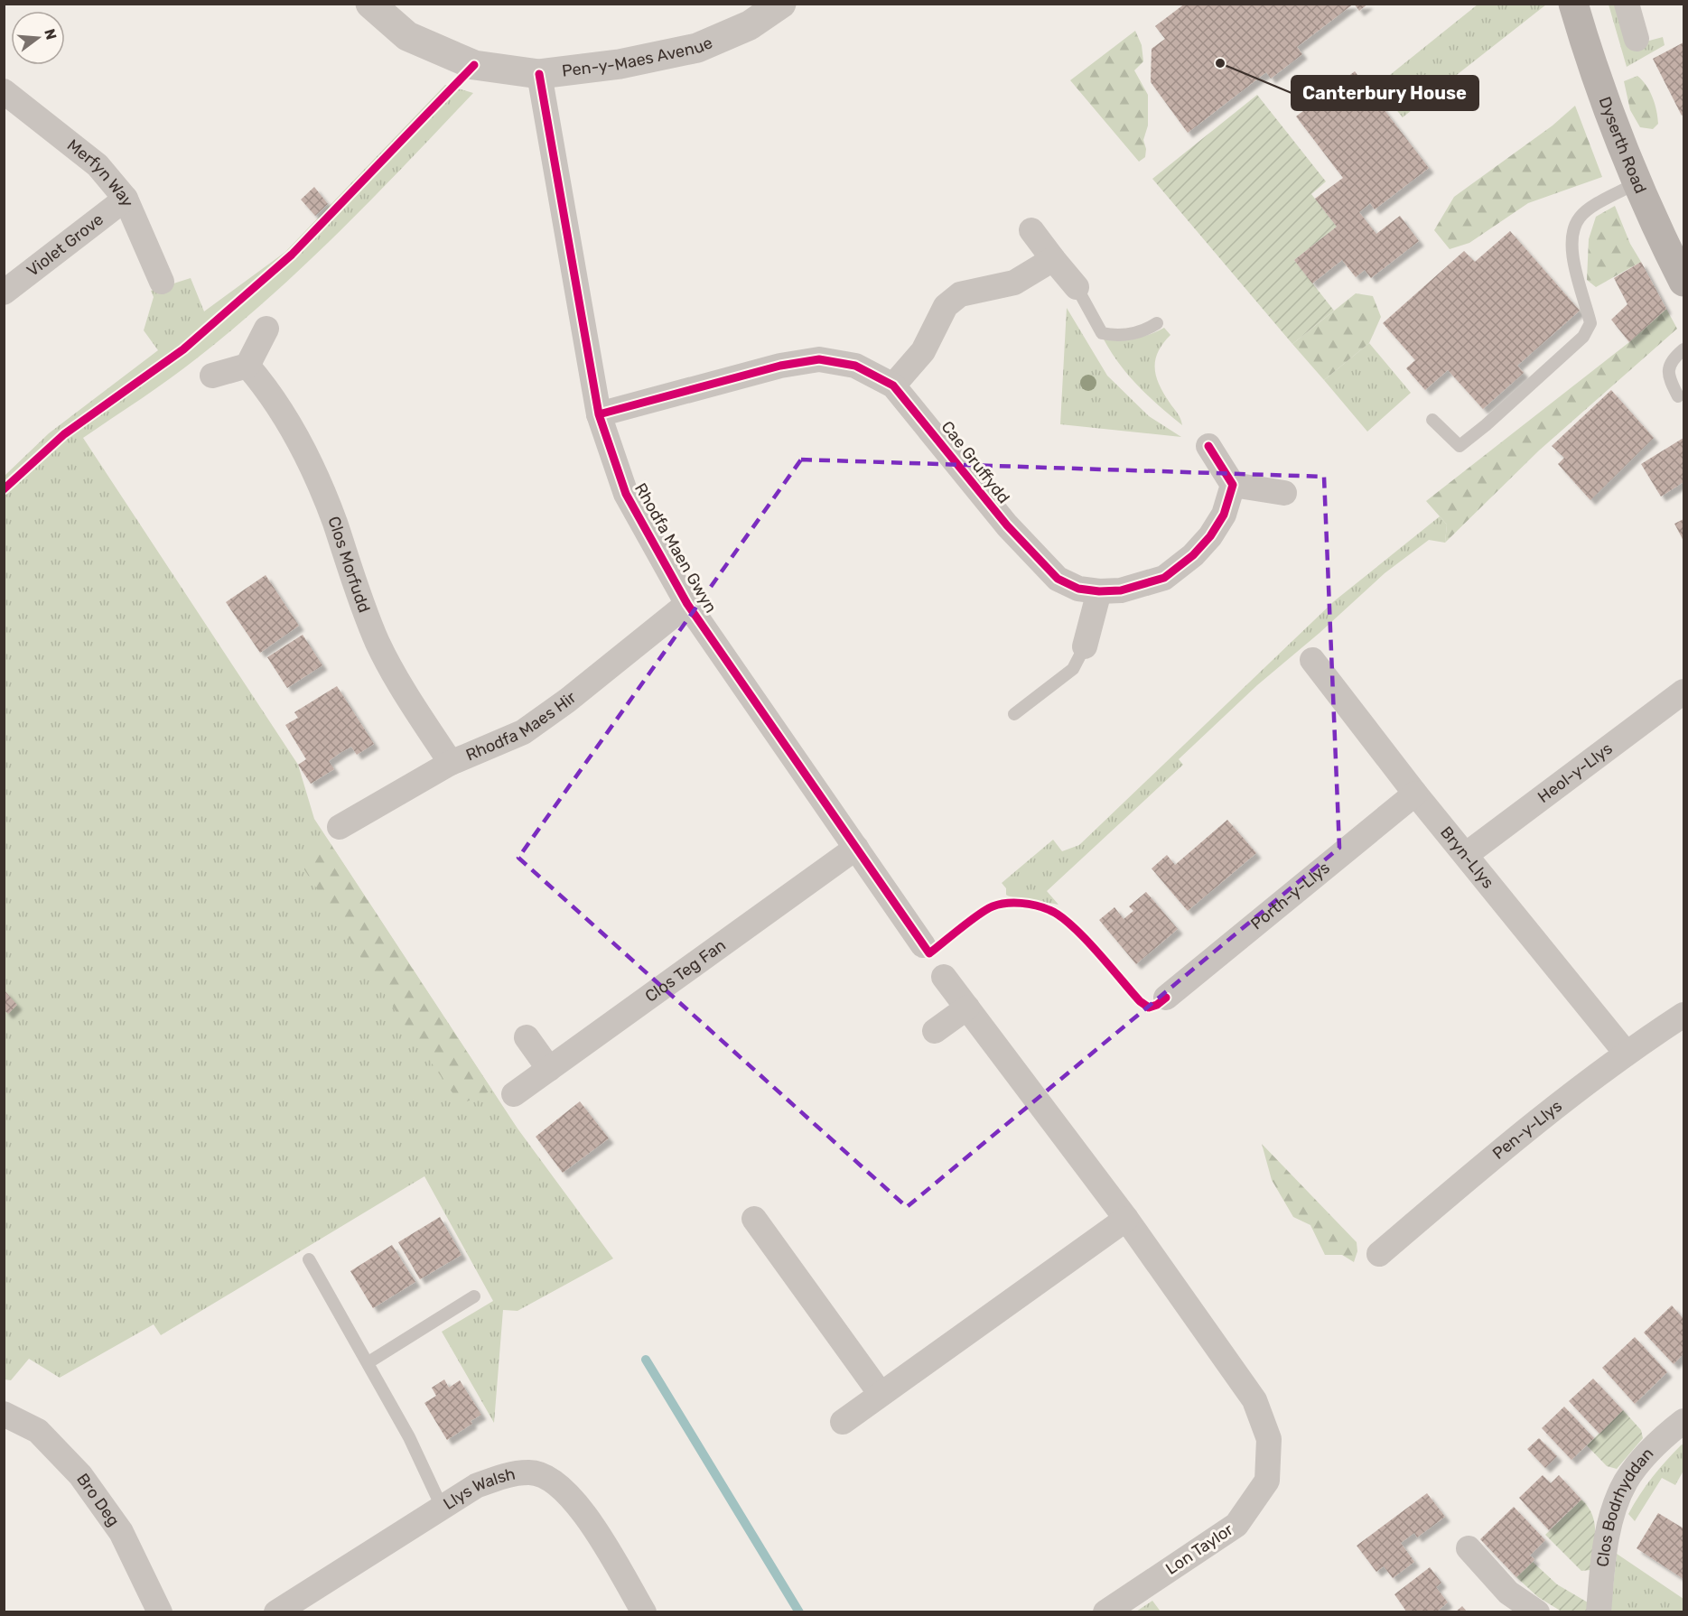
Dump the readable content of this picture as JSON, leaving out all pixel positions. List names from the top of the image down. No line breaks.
{"streets":{"main road":["Dyserth Road"],"street":["Pen-y-Maes Avenue","Merfyn Way","Violet Grove","Cae Gruffydd","Rhodfa Maen Gwyn","Clos Morfudd","Rhodfa Maes Hir","Heol-y-Llys","Bryn-Llys","Porth-y-Llys","Clos Teg Fan","Pen-y-Llys","Llys Walsh","Bro Deg","Clos Bodrhyddan","Lon Taylor"]},"crossings":[["Pen-y-Maes Avenue","Rhodfa Maen Gwyn"],["Merfyn Way","Violet Grove"],["Cae Gruffydd","Rhodfa Maen Gwyn"],["Rhodfa Maen Gwyn","Rhodfa Maes Hir"],["Rhodfa Maen Gwyn","Clos Teg Fan"],["Clos Morfudd","Rhodfa Maes Hir"],["Heol-y-Llys","Bryn-Llys"],["Bryn-Llys","Porth-y-Llys"],["Bryn-Llys","Pen-y-Llys"]],"places":["Canterbury House"],"north":"right"}
